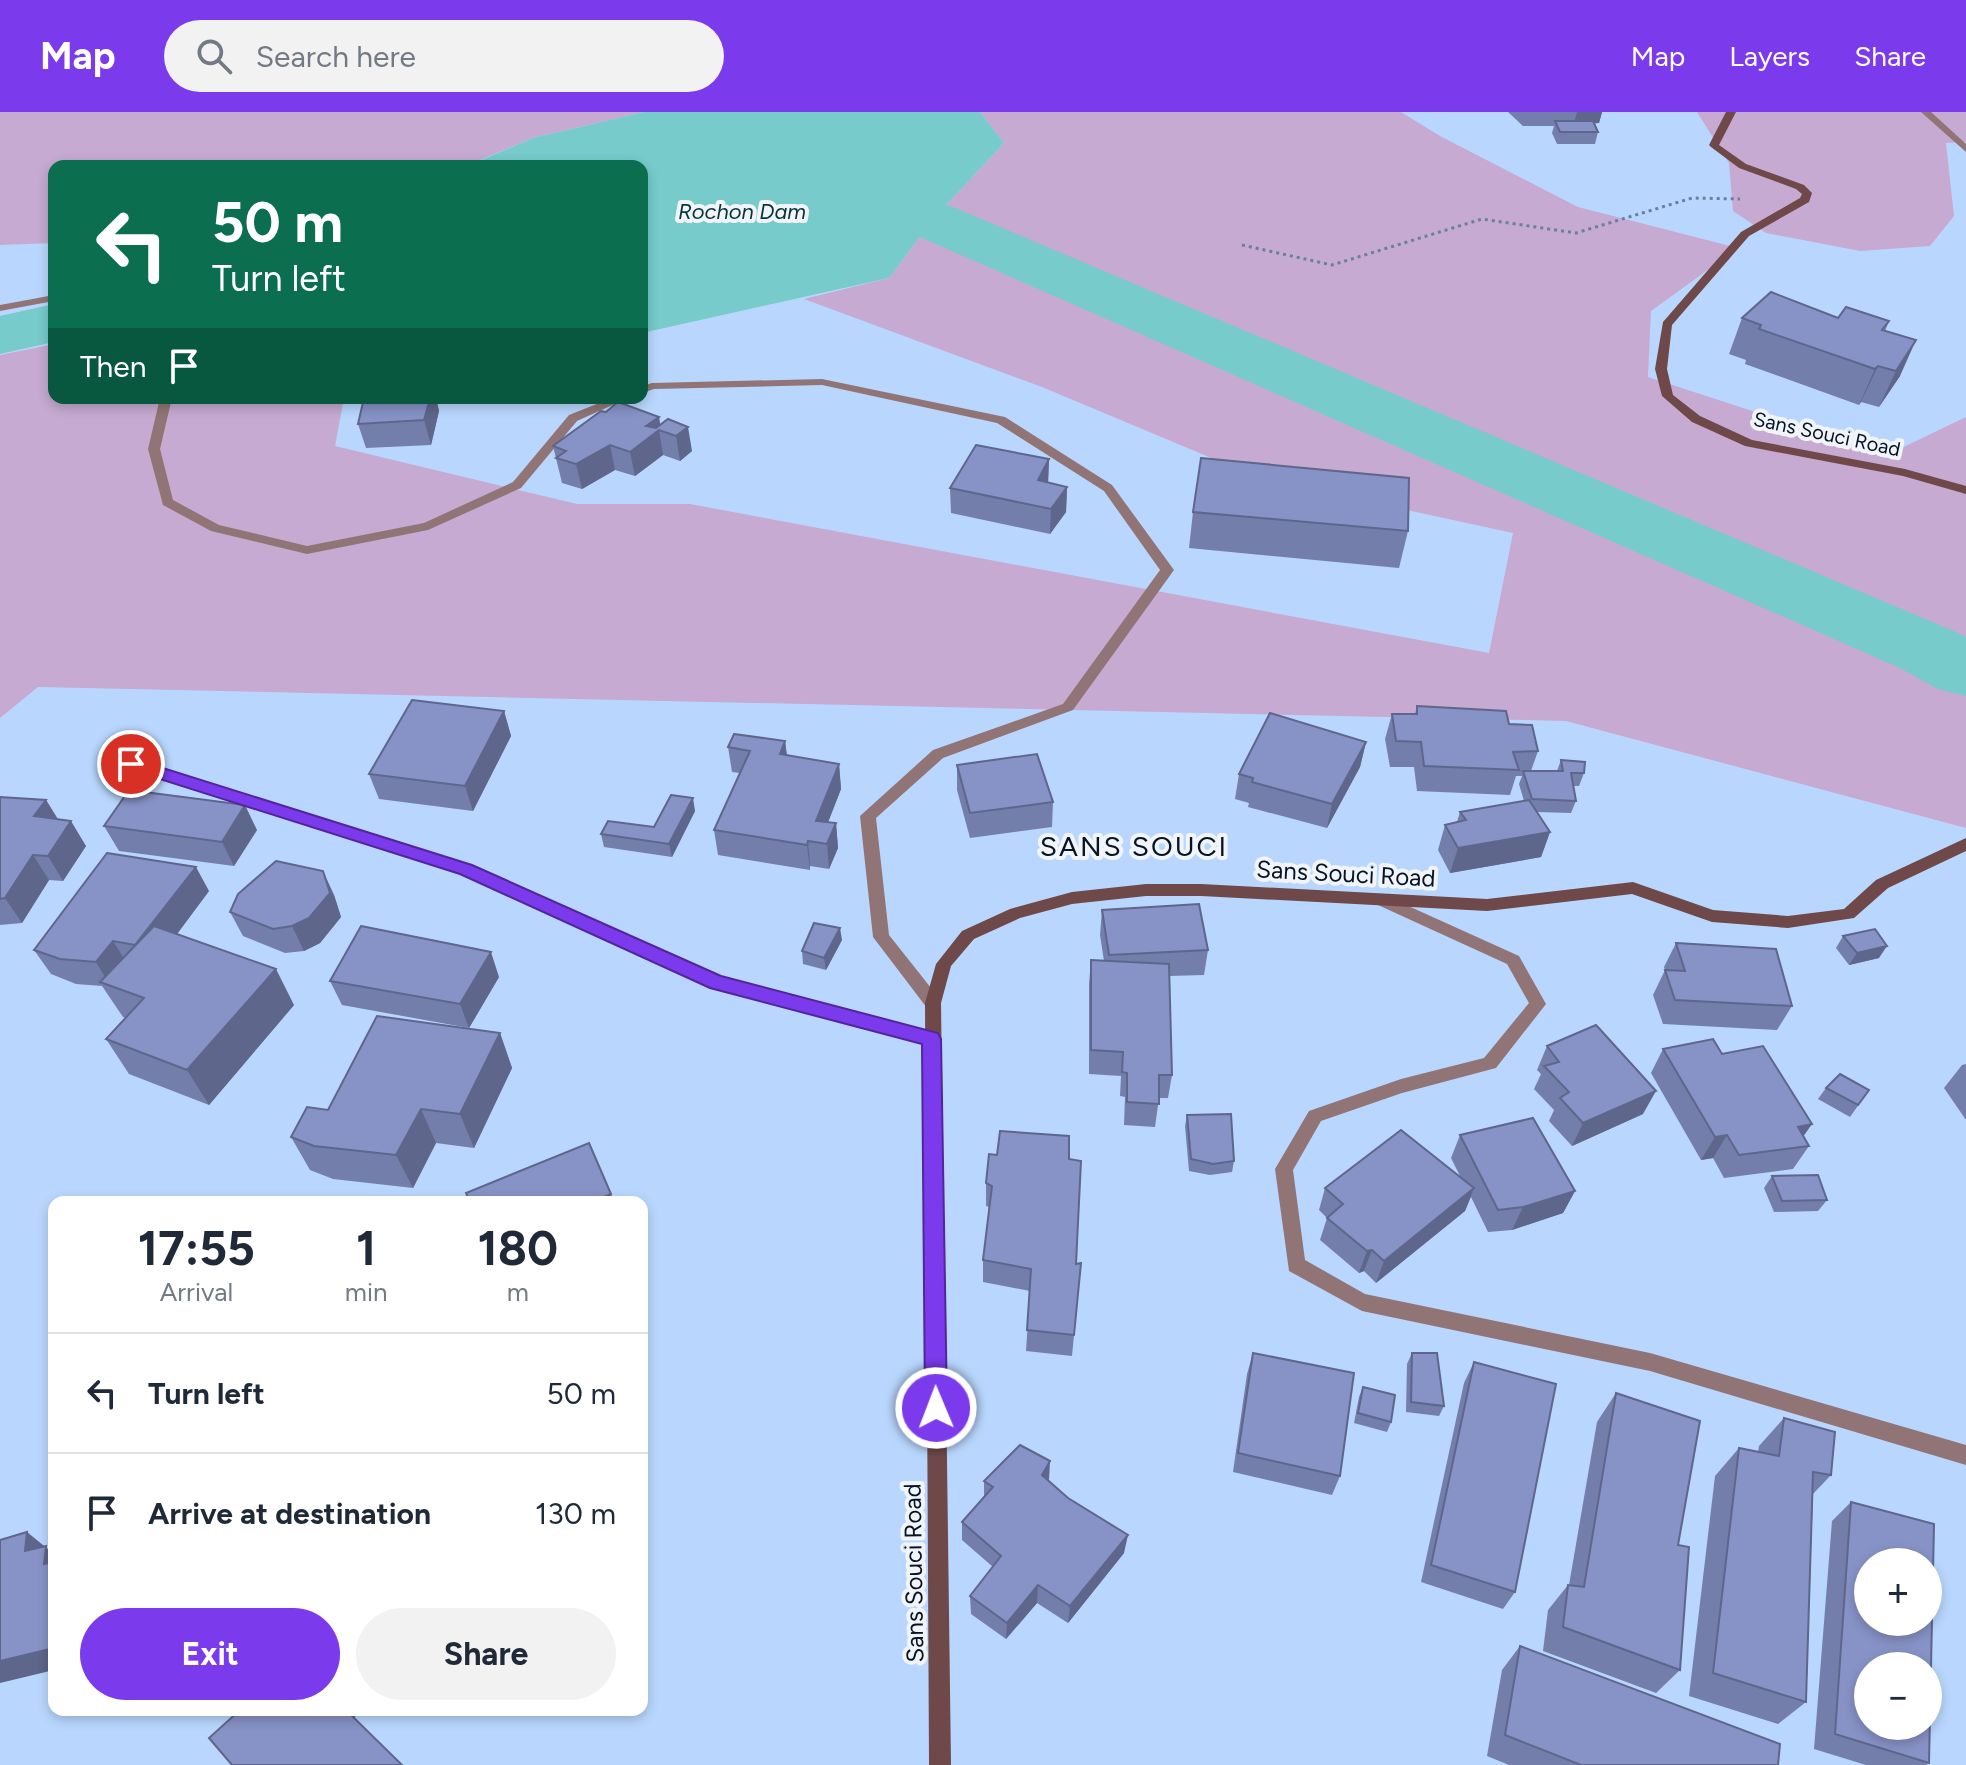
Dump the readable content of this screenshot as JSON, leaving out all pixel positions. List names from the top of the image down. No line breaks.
{"streets":{"main road":["Sans Souci Road"]},"districts":["SANS SOUCI"],"water":["Rochon Dam"],"page":{"header":"Map","search":"Search here","nav":["Map","Layers","Share"],"turn":["50 m","Turn left"],"then":"Then","eta":["17:55","Arrival","1","min","180","m"],"list":[{"name":"Turn left","value":"50 m"},{"name":"Arrive at destination","value":"130 m"}],"map_buttons":["+","−"],"buttons":["Exit","Share"]}}
